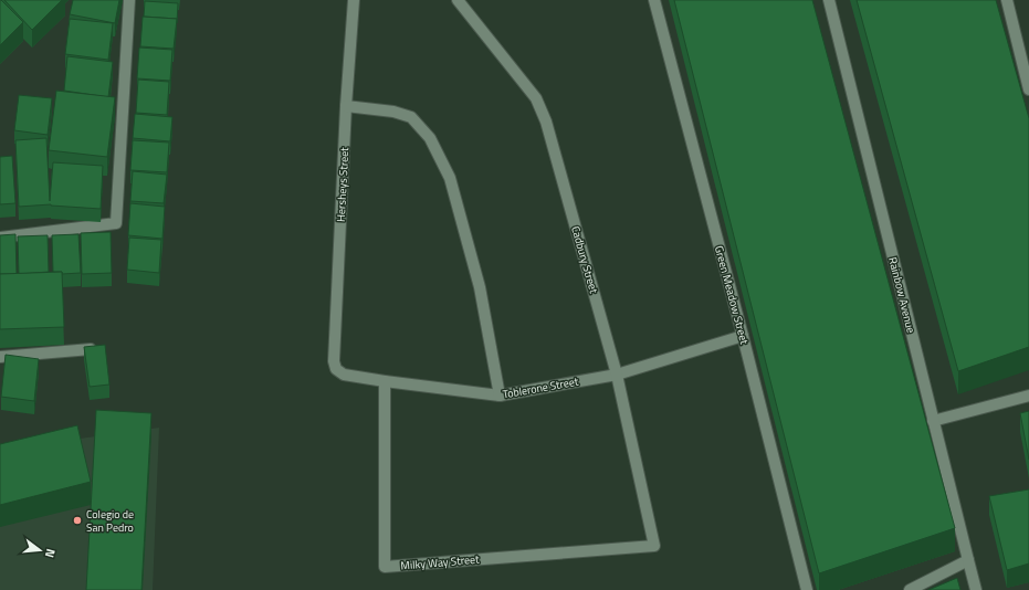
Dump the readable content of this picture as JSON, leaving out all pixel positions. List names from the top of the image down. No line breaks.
{"streets":{"street":["Hersheys Street","Cadbury Street","Green Meadow Street","Rainbow Avenue","Toblerone Street","Milky Way Street"]},"crossings":[["Hersheys Street","Toblerone Street"],["Cadbury Street","Toblerone Street"],["Cadbury Street","Milky Way Street"],["Green Meadow Street","Toblerone Street"],["Toblerone Street","Milky Way Street"]],"places":["Colegio de San Pedro"],"north":"right"}
